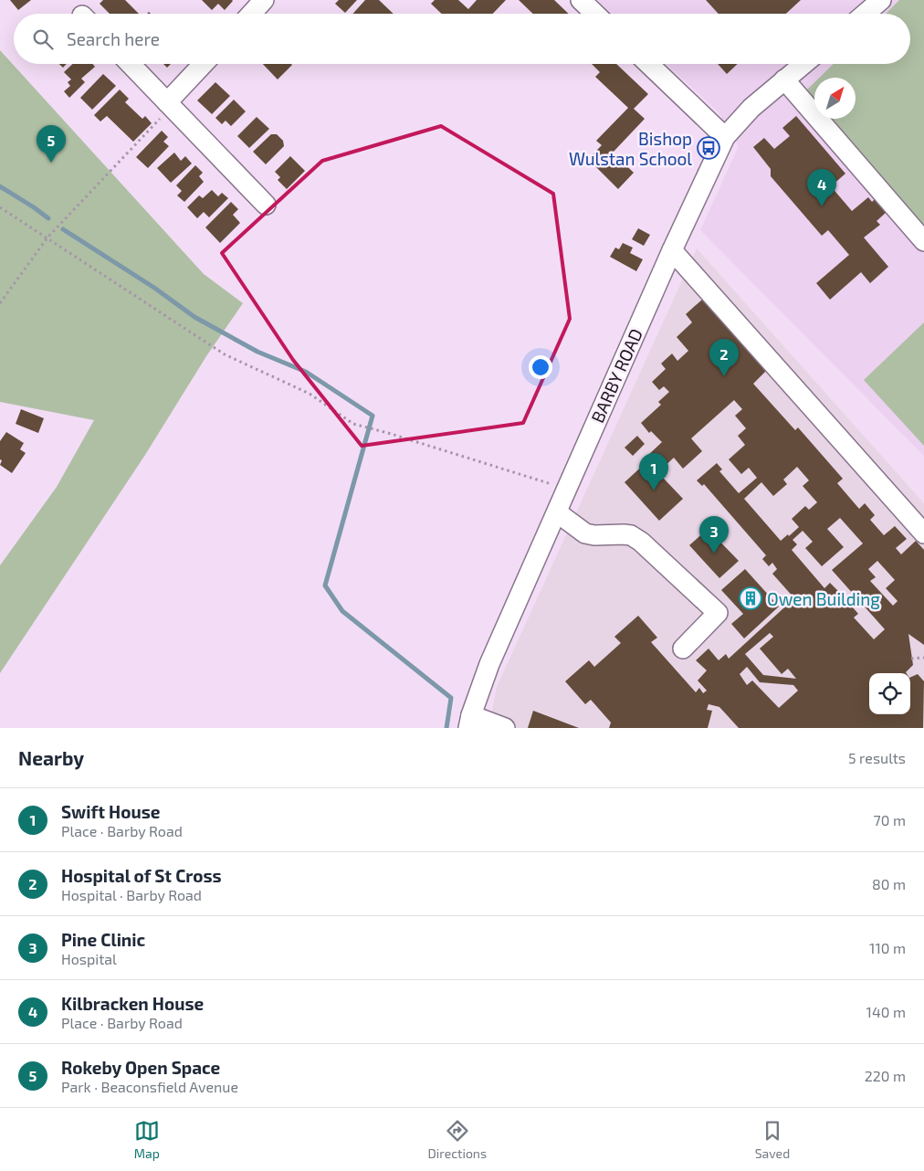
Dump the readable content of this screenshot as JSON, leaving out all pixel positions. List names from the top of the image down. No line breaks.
{"streets":{"street":["BARBY ROAD"]},"places":{"bus stop":["Bishop Wulstan School"],"building":["Owen Building"]},"north":"top right","page":{"search":"Search here","pins":["5","4","2","1","3"],"heading":["Nearby","5 results"],"list":[{"mark":"1","name":"Swift House","note":"Place · Barby Road","value":"70 m"},{"mark":"2","name":"Hospital of St Cross","note":"Hospital · Barby Road","value":"80 m"},{"mark":"3","name":"Pine Clinic","note":"Hospital","value":"110 m"},{"mark":"4","name":"Kilbracken House","note":"Place · Barby Road","value":"140 m"},{"mark":"5","name":"Rokeby Open Space","note":"Park · Beaconsfield Avenue","value":"220 m"}],"nav":["Map","Directions","Saved"]}}
